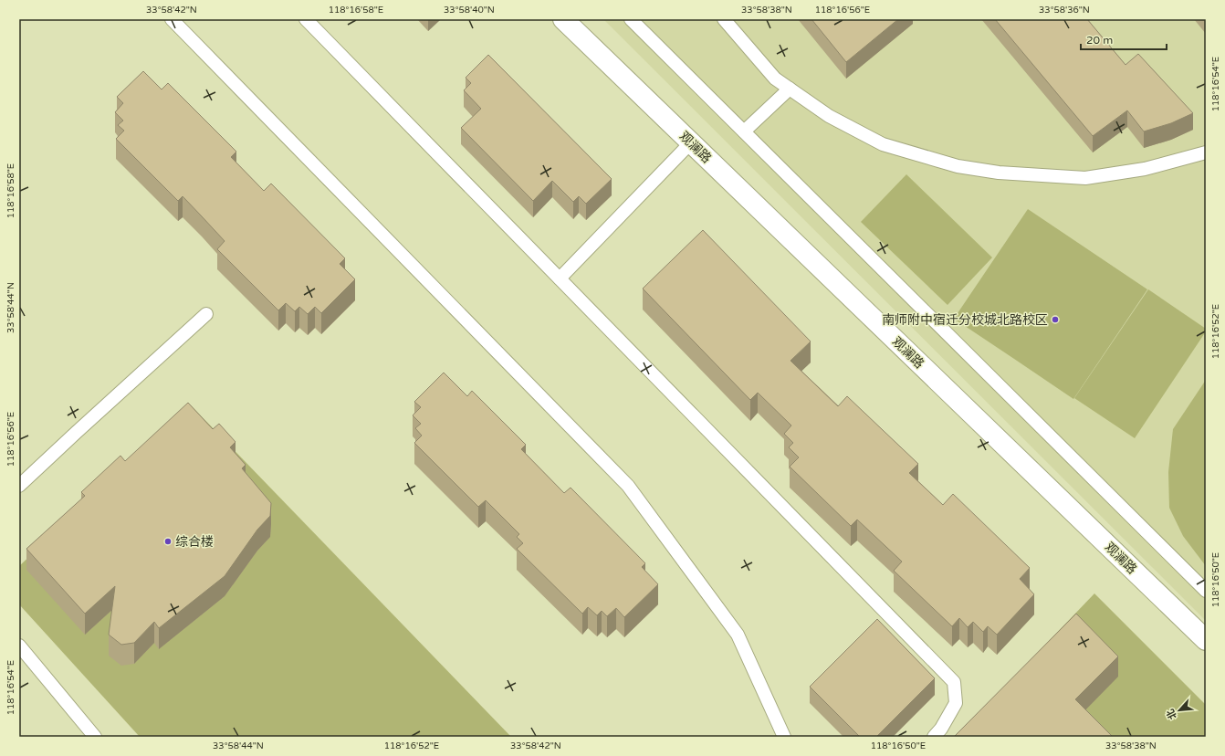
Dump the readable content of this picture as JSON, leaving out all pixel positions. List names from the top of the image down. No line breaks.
{"streets":{"street":["观澜路"]},"places":["南师附中宿迁分校城北路校区","综合楼"],"scale_bar":"20 m","north":"bottom left","coordinates":["33°58'42\"N","118°16'58\"E","33°58'40\"N","33°58'38\"N","118°16'56\"E","33°58'36\"N","118°16'54\"E","33°58'44\"N","118°16'52\"E","118°16'50\"E"]}
